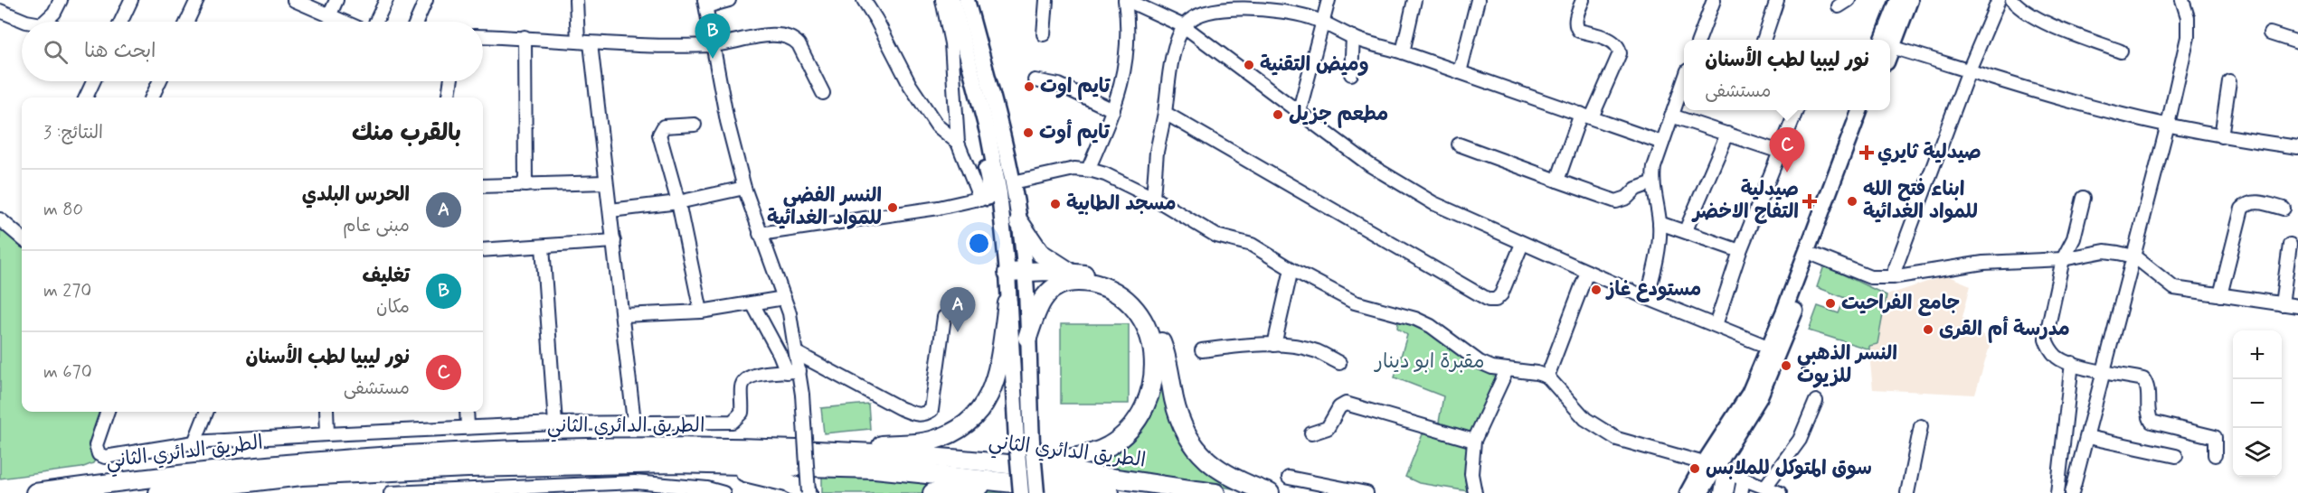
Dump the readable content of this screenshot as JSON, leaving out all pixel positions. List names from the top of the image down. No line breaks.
{"streets":{"highway":["الطريق الدائري الثاني"]},"parks":["مقبرة ابو دينار"],"places":{"other":["وميض التقنية","تايم اوت","مطعم جزيل","تايم أوت","ابناء فتح الله للمواد الغدائية","مسجد الطابية","النسر الفضي للمواد الغدائية","مستودع غاز","جامع الفراحيت","مدرسة أم القرى","النسر الذهبي للزيوت","سوق المتوكل للملابس"],"health":["صيدلية ثايري","صيدلية التفاح الاخضر"]},"page":{"pins":["B","C","A"],"search":"ابحث هنا","popup":["نور ليبيا لطب الأسنان","مستشفى"],"heading":["بالقرب منك","النتائج: 3"],"list":[{"mark":"A","name":"الحرس البلدي","note":"مبنى عام","value":"80 m"},{"mark":"B","name":"تغليف","note":"مكان","value":"270 m"},{"mark":"C","name":"نور ليبيا لطب الأسنان","note":"مستشفى","value":"670 m"}],"map_buttons":["+","−"]}}
